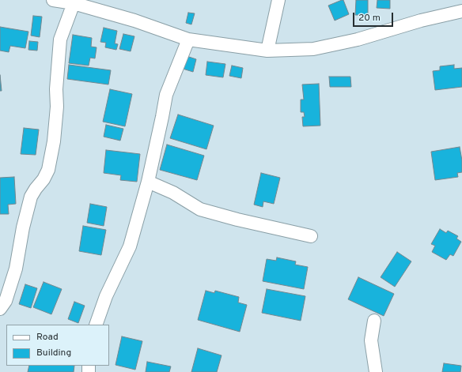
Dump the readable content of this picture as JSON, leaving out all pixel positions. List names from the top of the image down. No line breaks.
{"legend":["Road","Building"],"scale_bar":"20 m"}
